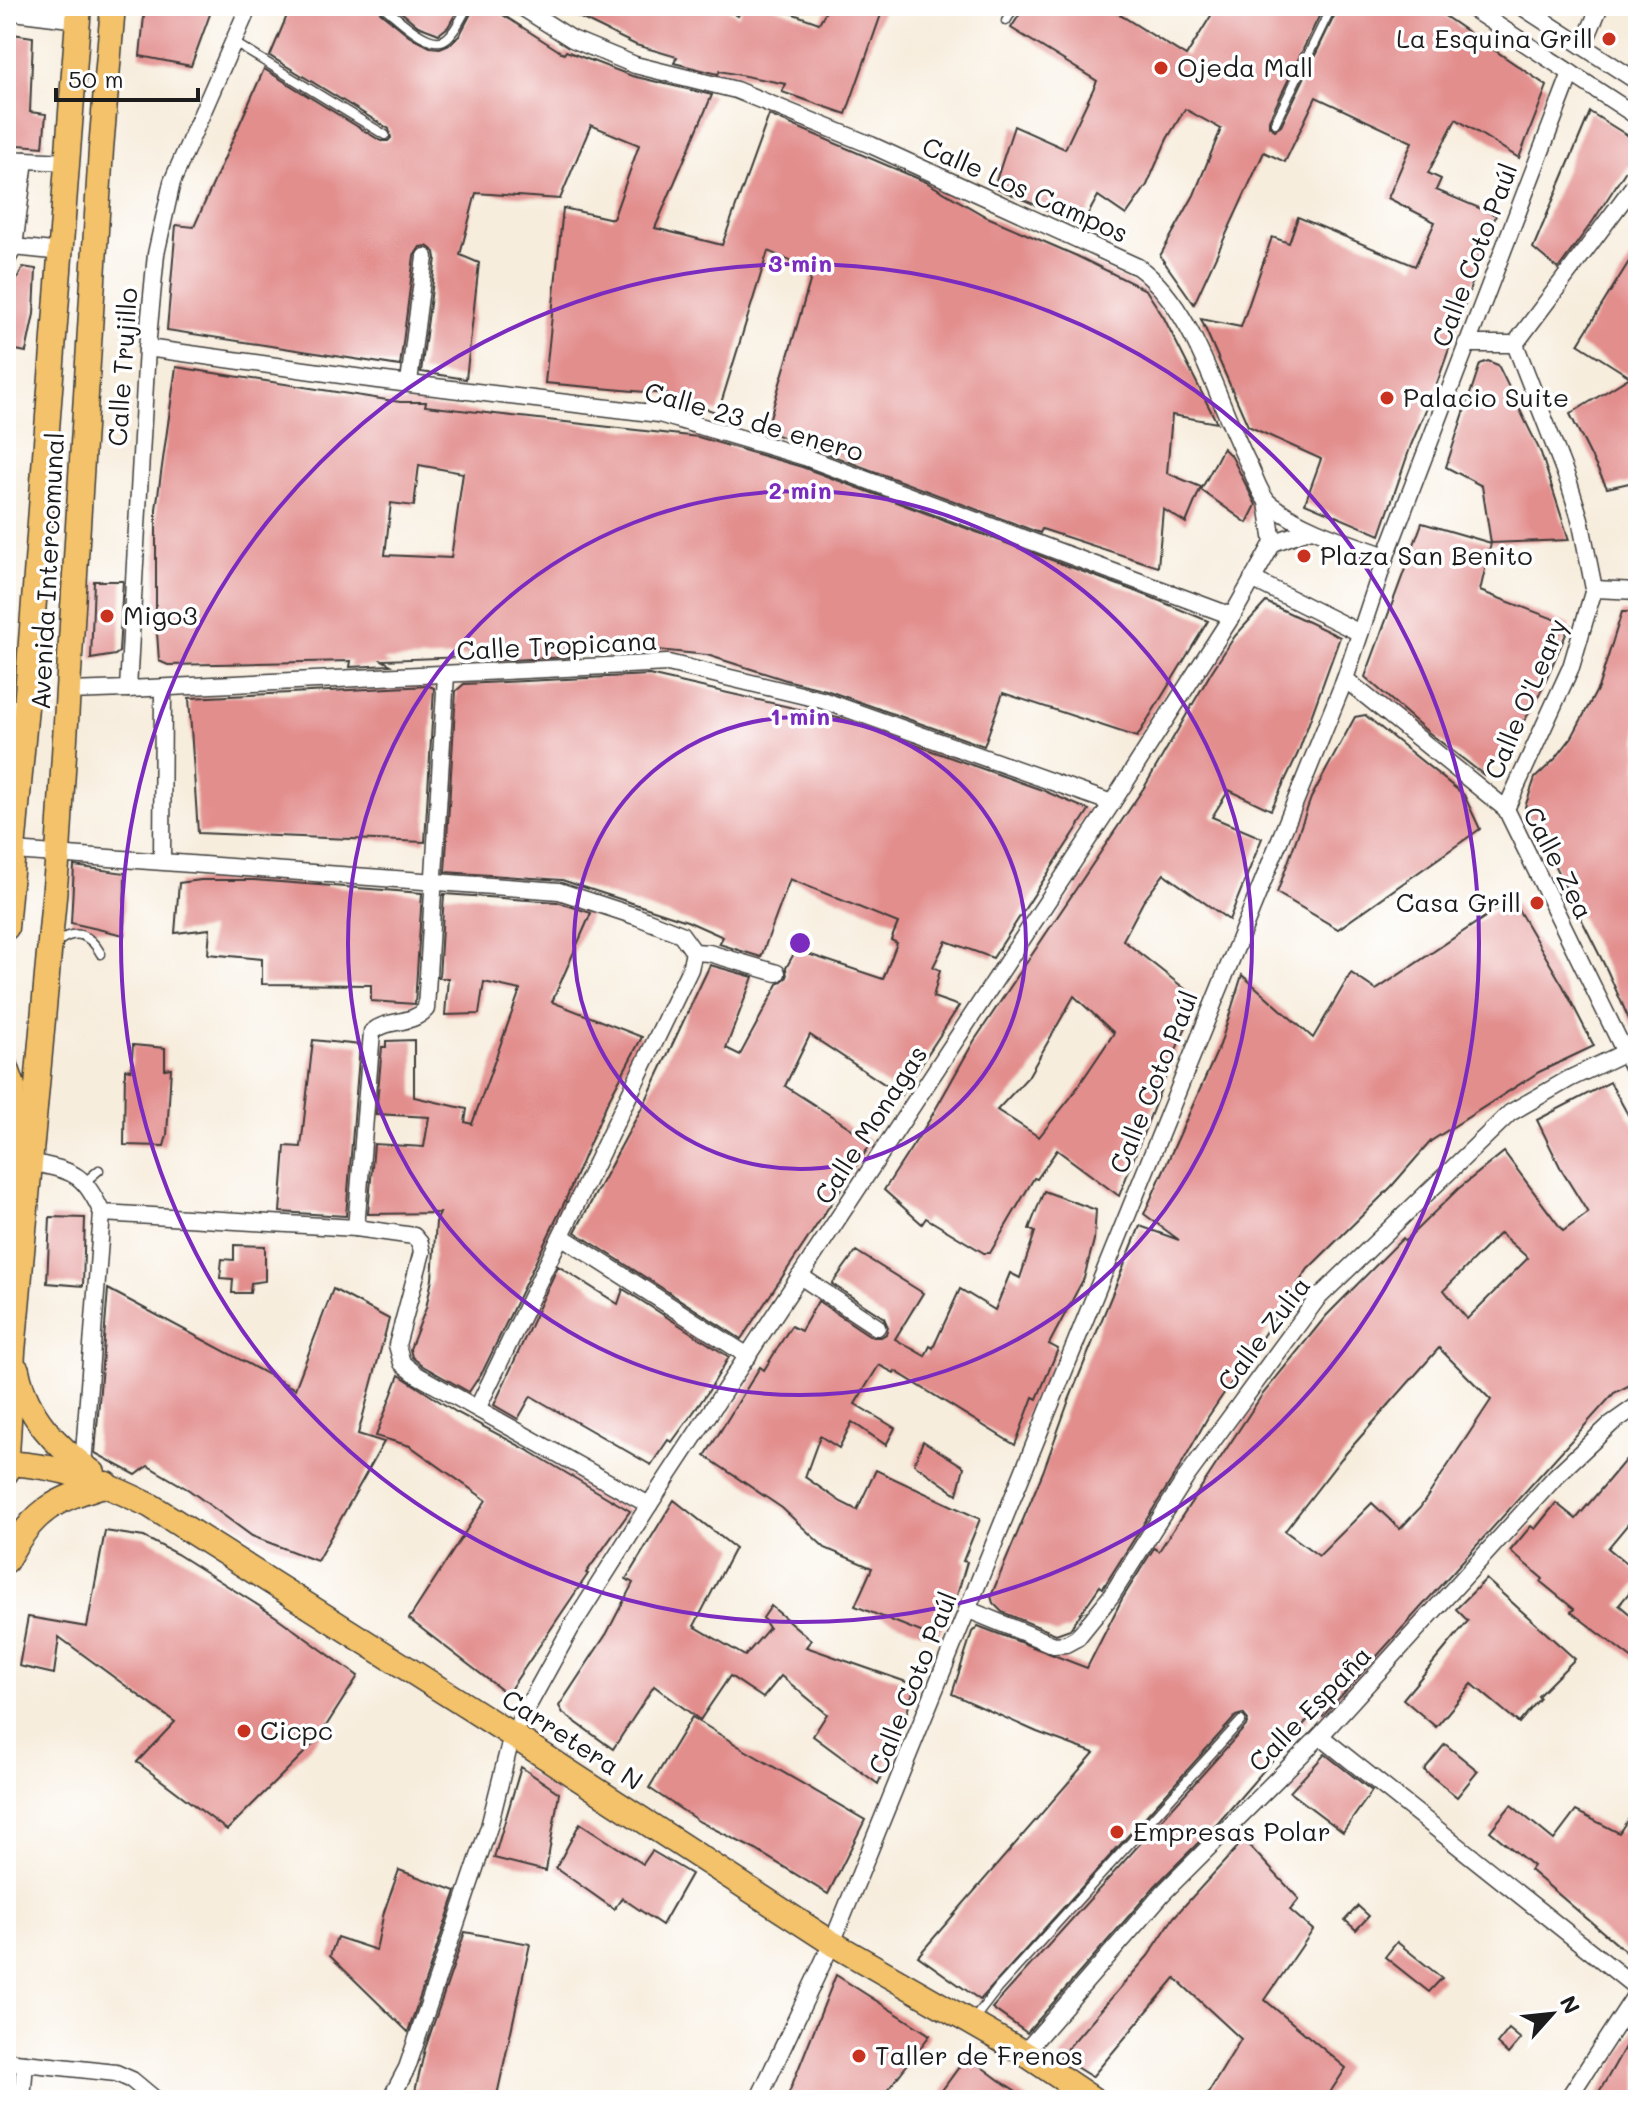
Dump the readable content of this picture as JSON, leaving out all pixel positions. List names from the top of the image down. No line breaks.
{"streets":{"main road":["Avenida Intercomunal","Carretera N"],"street":["Calle Los Campos","Calle Coto Paúl","Calle Trujillo","Calle 23 de enero","Calle Tropicana","Calle O'Leary","Calle Zea","Calle Monagas","Calle Zulia","Calle España"]},"crossings":[["Calle Coto Paúl","Calle Zea"],["Calle Coto Paúl","Calle Zulia"],["Calle Coto Paúl","Carretera N"],["Calle Trujillo","Calle 23 de enero"],["Calle Trujillo","Calle Tropicana"],["Calle 23 de enero","Calle Monagas"],["Avenida Intercomunal","Carretera N"],["Calle Tropicana","Calle Monagas"],["Calle O'Leary","Calle Zea"],["Calle Zea","Calle Zulia"],["Calle Monagas","Carretera N"],["Calle España","Carretera N"]],"places":["La Esquina Grill","Ojeda Mall","Palacio Suite","Plaza San Benito","Migo3","Casa Grill","Cicpc","Empresas Polar","Taller de Frenos"],"scale_bar":"50 m","north":"top right","rings":["3 min","2 min","1 min"]}
